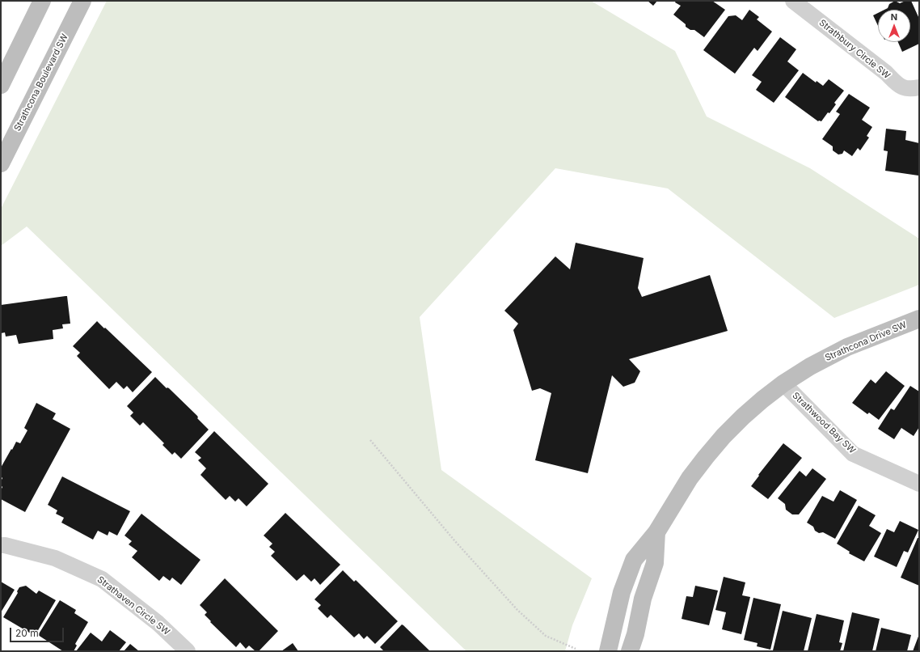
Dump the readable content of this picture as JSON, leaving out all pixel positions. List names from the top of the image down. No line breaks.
{"streets":{"street":["Strathbury Circle SW","Strathcona Boulevard SW","Strathcona Drive SW","Strathwood Bay SW","Strathaven Circle SW"]},"crossings":[["Strathcona Drive SW","Strathwood Bay SW"]],"scale_bar":"20 m","north":"top"}
